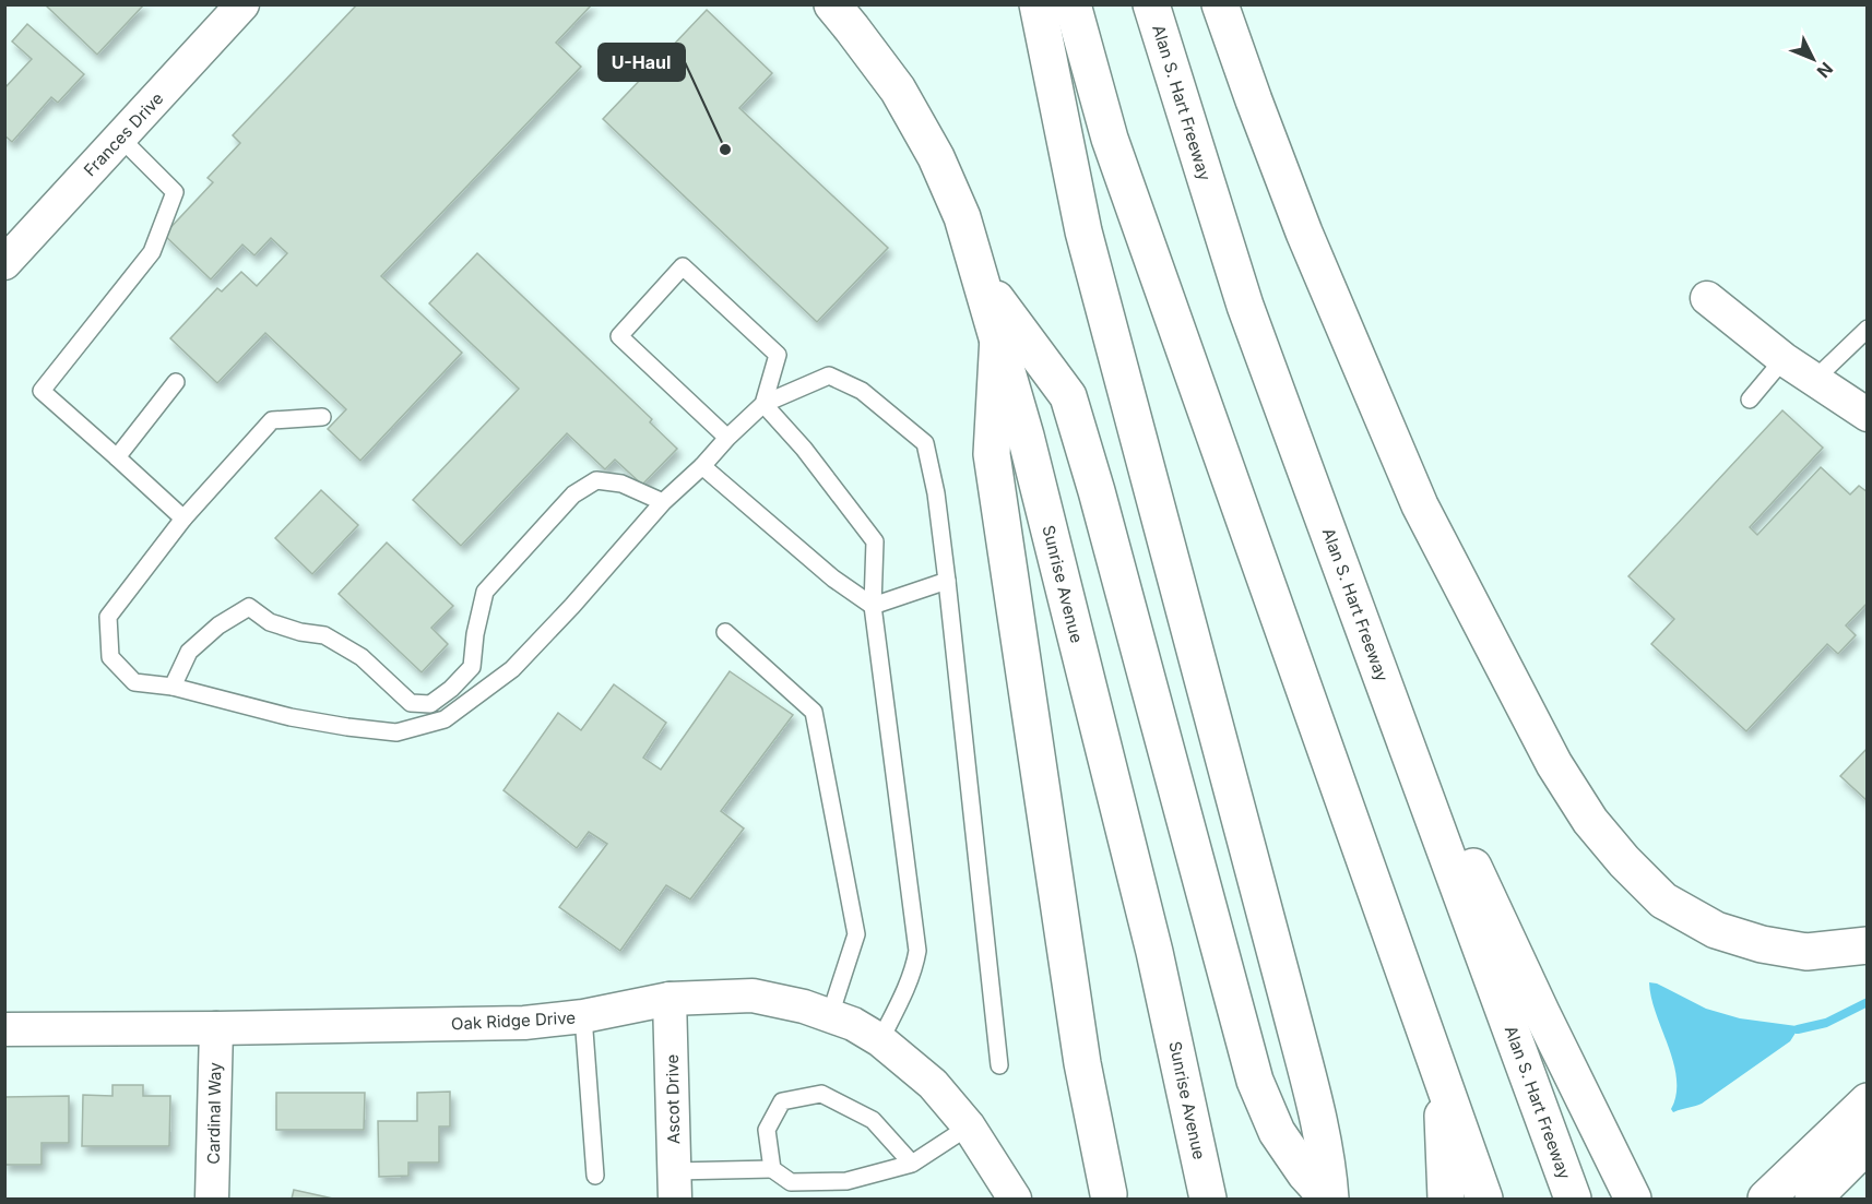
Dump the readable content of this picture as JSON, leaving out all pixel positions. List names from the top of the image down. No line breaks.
{"streets":{"main road":["Alan S. Hart Freeway","Sunrise Avenue"],"street":["Frances Drive","Oak Ridge Drive","Ascot Drive","Cardinal Way"]},"crossings":[["Oak Ridge Drive","Ascot Drive"],["Oak Ridge Drive","Cardinal Way"]],"places":["U-Haul"],"north":"bottom right"}
